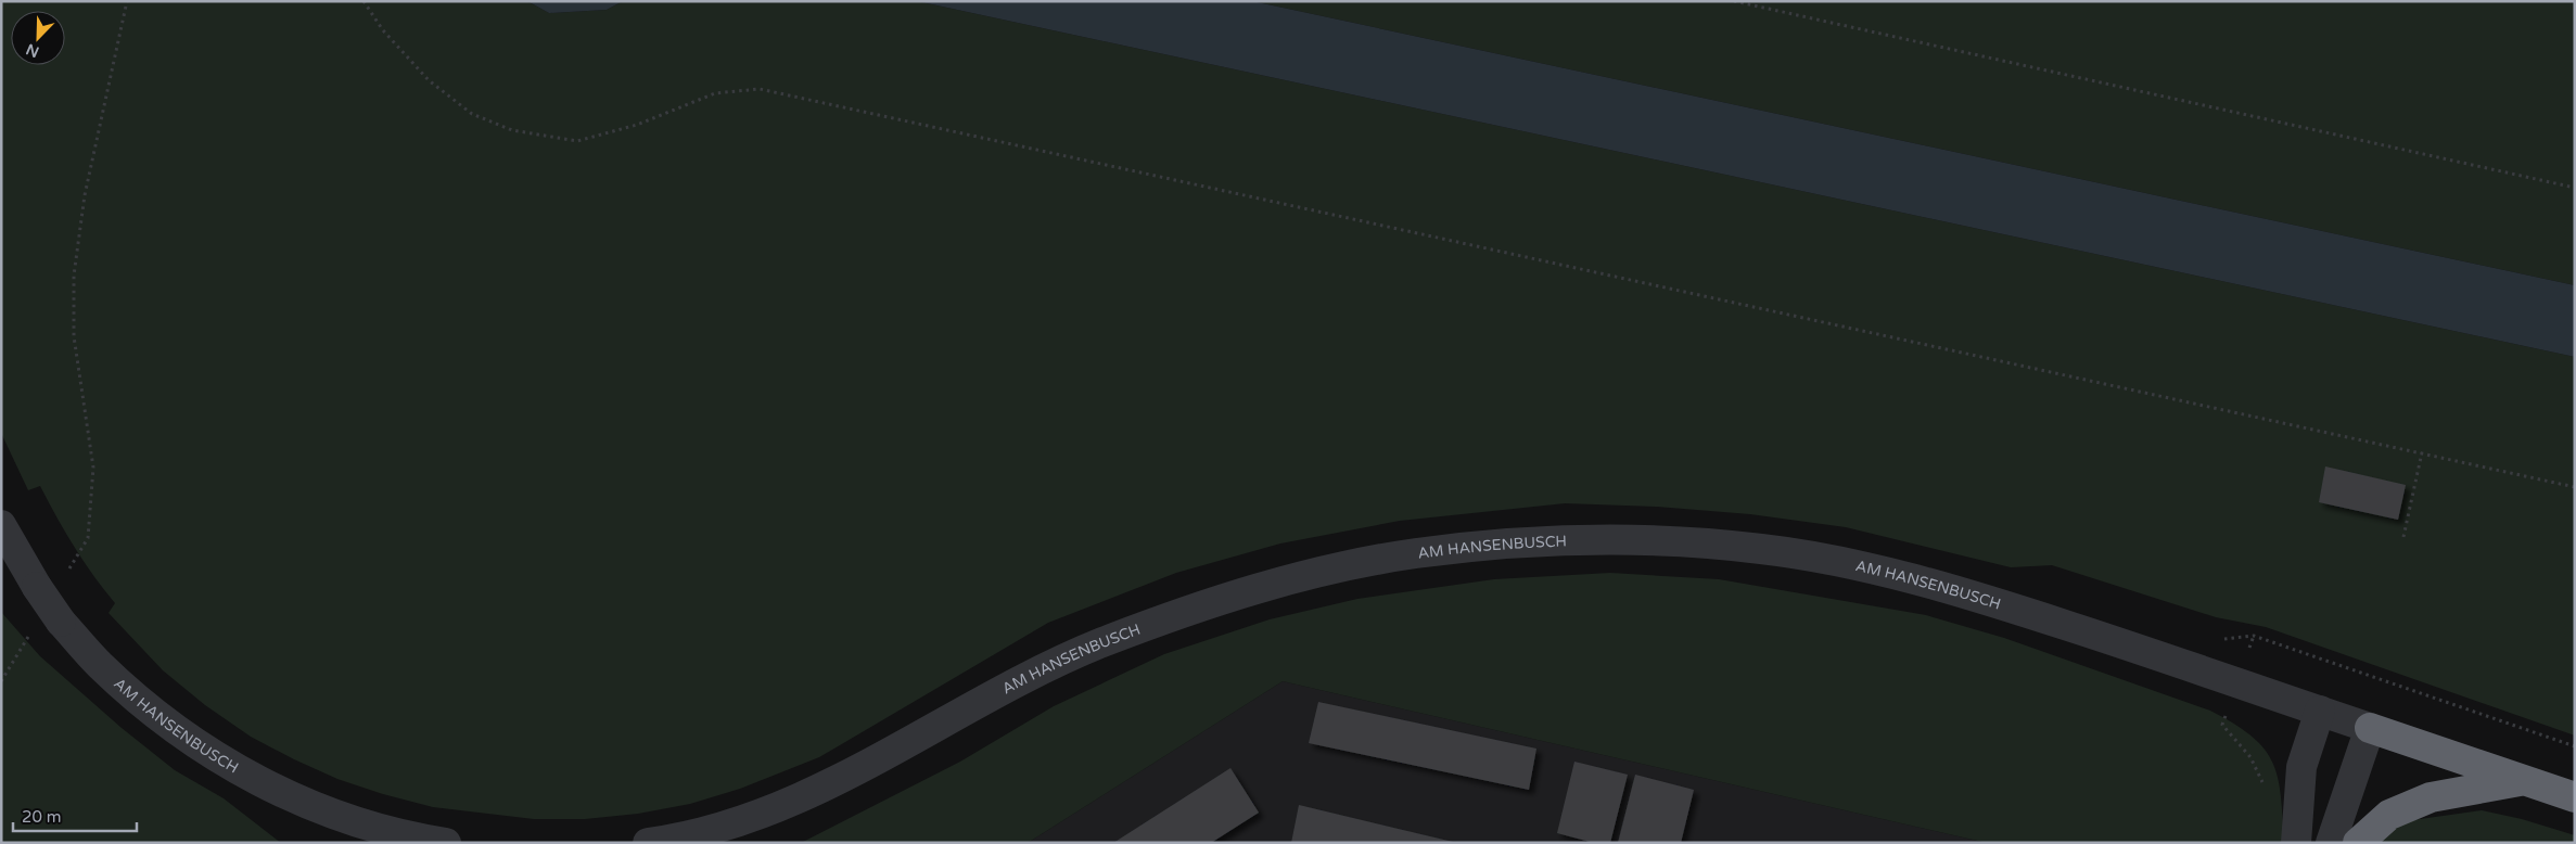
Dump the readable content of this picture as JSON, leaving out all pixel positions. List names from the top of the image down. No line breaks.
{"streets":{"street":["AM HANSENBUSCH"]},"scale_bar":"20 m","north":"bottom left"}
